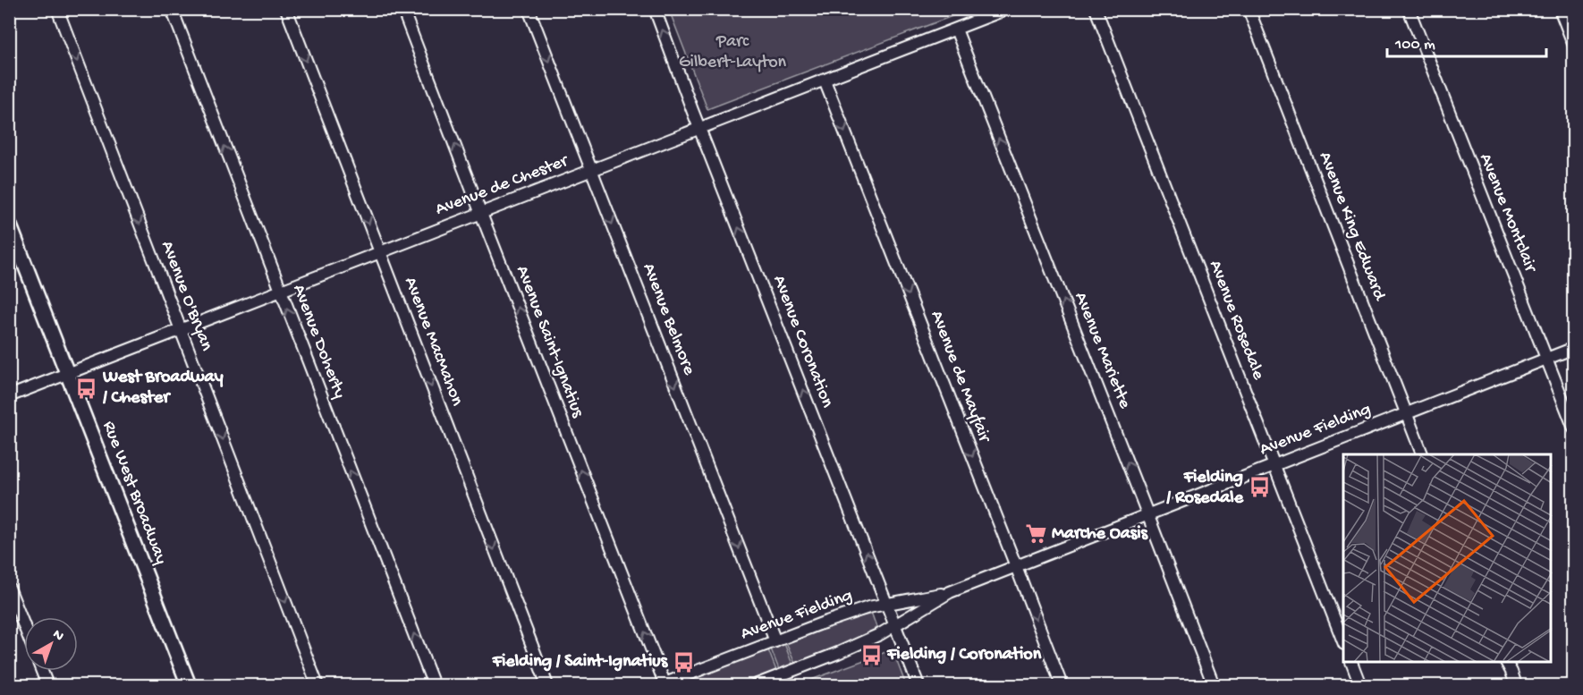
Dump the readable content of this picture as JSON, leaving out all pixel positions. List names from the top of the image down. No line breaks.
{"streets":{"street":["Avenue de Chester","Avenue Montclair","Avenue King Edward","Avenue O'Bryan","Avenue Belmore","Avenue Rosedale","Avenue Doherty","Avenue MacMahon","Avenue Saint-Ignatius","Avenue Coronation","Avenue Mariette","Avenue de Mayfair","Avenue Fielding","Rue West Broadway"]},"crossings":[["Avenue de Chester","Avenue O'Bryan"],["Avenue de Chester","Avenue Belmore"],["Avenue de Chester","Avenue Doherty"],["Avenue de Chester","Avenue MacMahon"],["Avenue de Chester","Avenue Saint-Ignatius"],["Avenue de Chester","Avenue Coronation"],["Avenue de Chester","Avenue Mariette"],["Avenue de Chester","Avenue de Mayfair"],["Avenue de Chester","Rue West Broadway"],["Avenue Montclair","Avenue Fielding"],["Avenue King Edward","Avenue Fielding"],["Avenue Belmore","Avenue Fielding"],["Avenue Rosedale","Avenue Fielding"],["Avenue Saint-Ignatius","Avenue Fielding"],["Avenue Coronation","Avenue Fielding"],["Avenue Mariette","Avenue Fielding"],["Avenue de Mayfair","Avenue Fielding"]],"one_way":["Avenue O'Bryan","Avenue Belmore","Avenue Doherty","Avenue MacMahon","Avenue Saint-Ignatius","Avenue Coronation","Avenue Mariette","Avenue de Mayfair"],"parks":["Parc Gilbert-Layton"],"places":{"bus stop":["West Broadway / Chester","Fielding / Rosedale","Fielding / Coronation","Fielding / Saint-Ignatius"],"supermarket":["Marche Oasis"]},"scale_bar":"100 m","north":"top right"}
